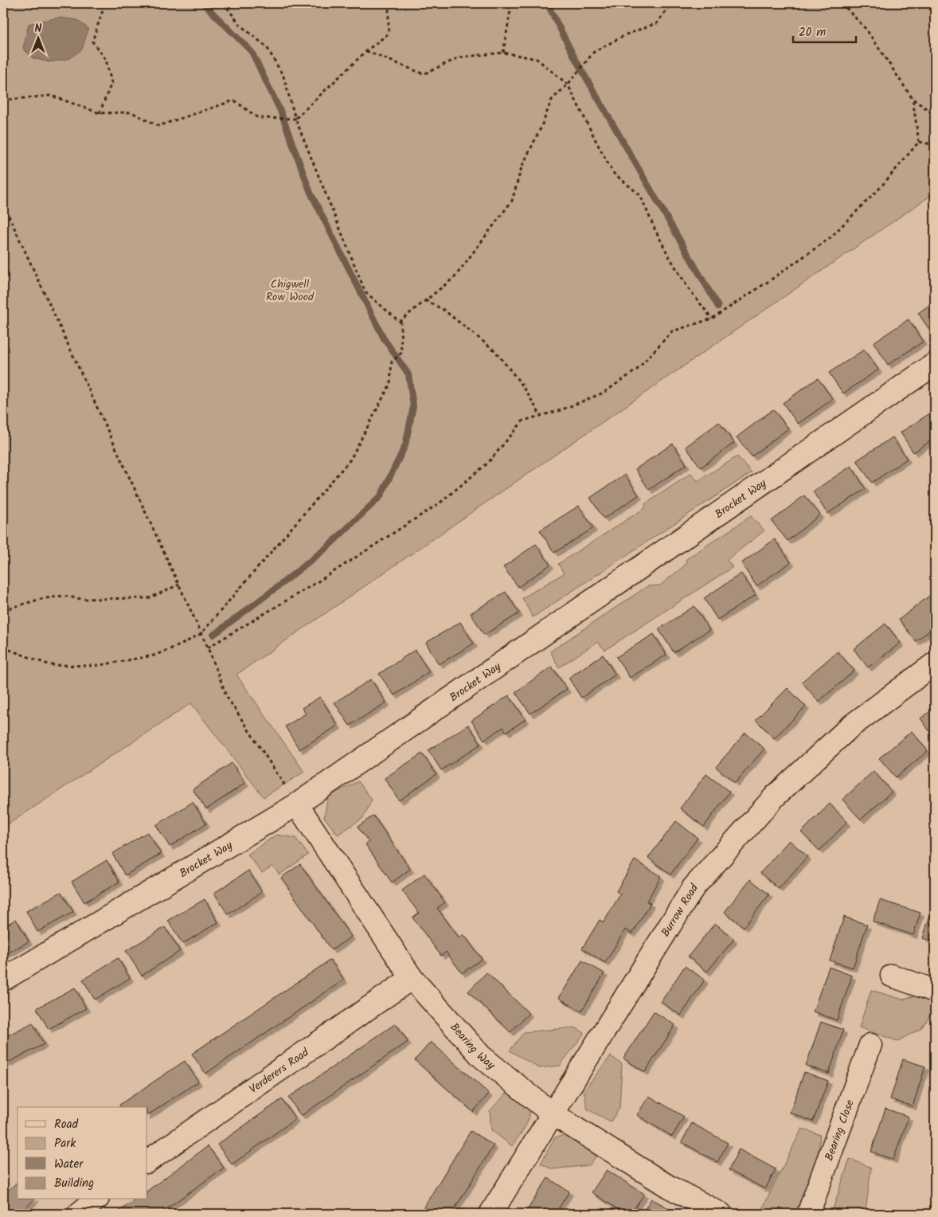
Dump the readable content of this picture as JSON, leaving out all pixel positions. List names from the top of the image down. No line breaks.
{"streets":{"street":["Brocket Way","Burrow Road","Bearing Way","Verderers Road","Bearing Close"]},"crossings":[["Brocket Way","Bearing Way"],["Burrow Road","Bearing Way"],["Bearing Way","Verderers Road"]],"parks":["Chigwell Row Wood"],"legend":["Road","Park","Water","Building"],"scale_bar":"20 m","north":"top"}
